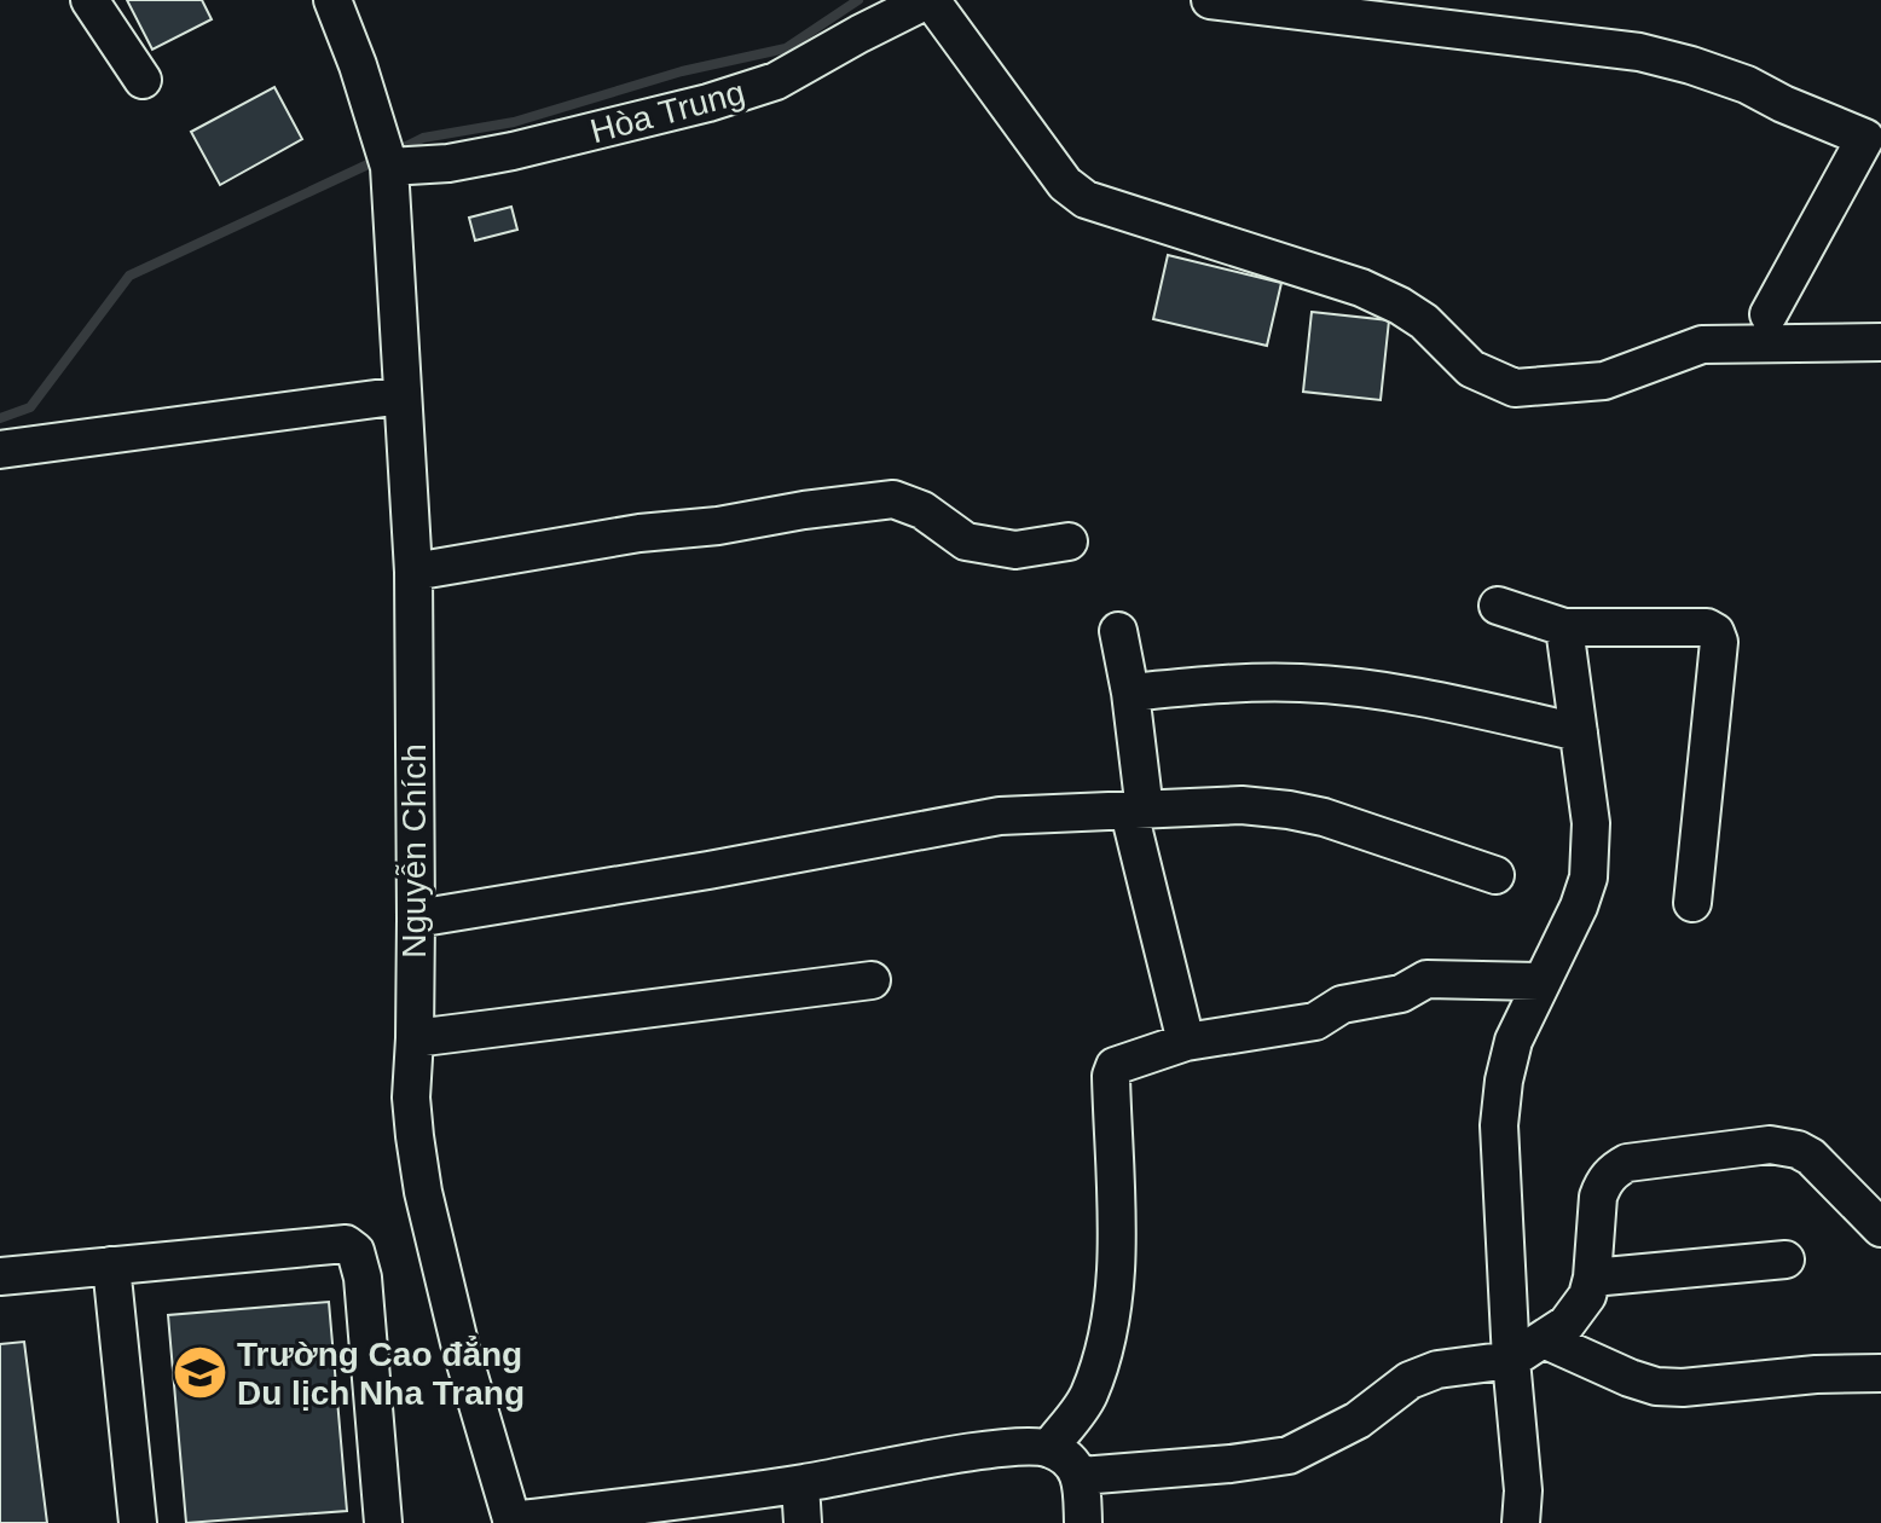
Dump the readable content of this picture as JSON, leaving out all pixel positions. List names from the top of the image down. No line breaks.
{"streets":{"street":["Hòa Trung","Nguyễn Chích"]},"crossings":[["Hòa Trung","Nguyễn Chích"]],"places":{"school or university":["Trường Cao đẳng Du lịch Nha Trang"]}}
